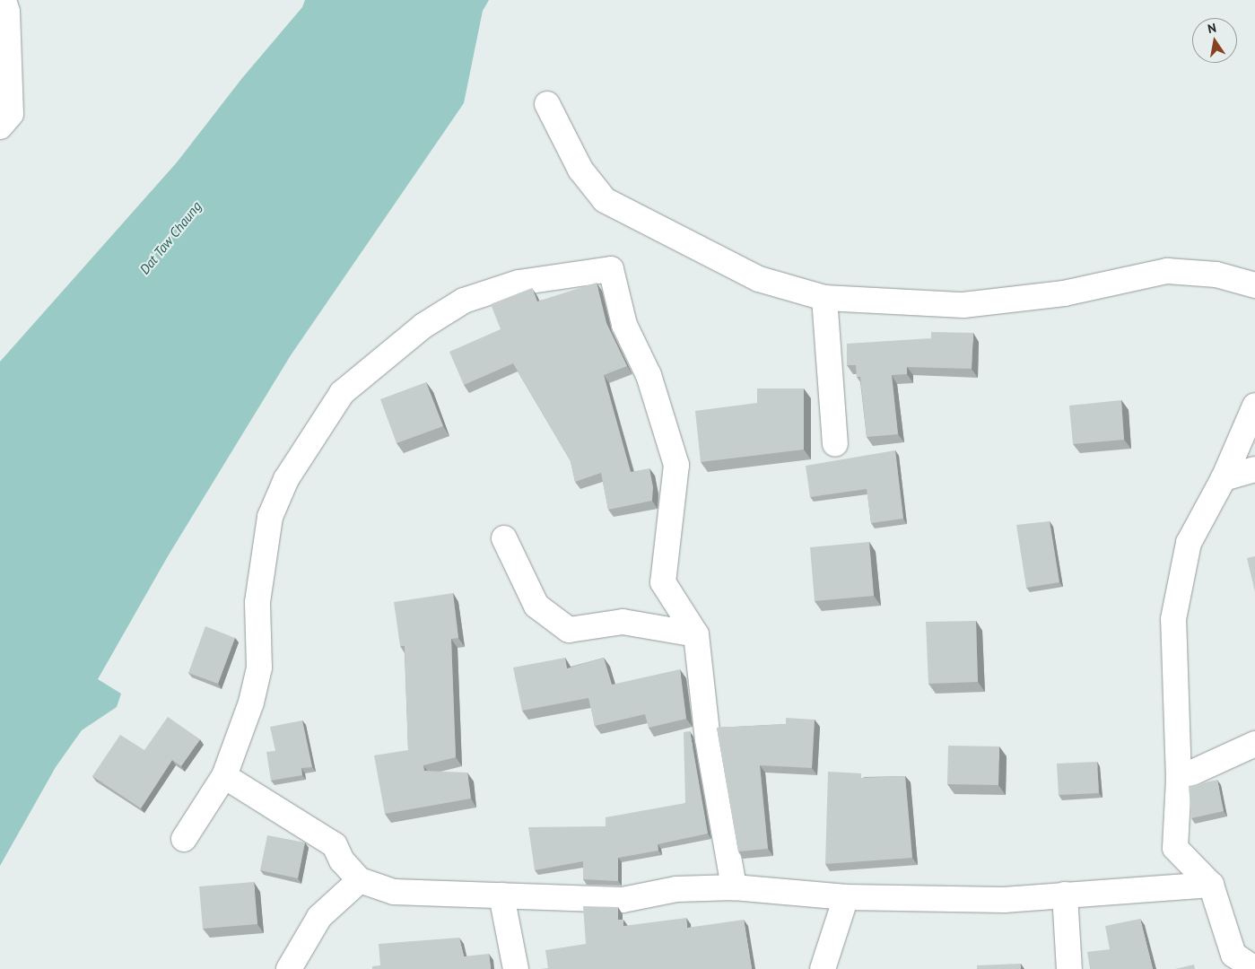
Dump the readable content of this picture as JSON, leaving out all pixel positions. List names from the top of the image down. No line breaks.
{"water":["Dat Taw Chaung"],"north":"top"}
